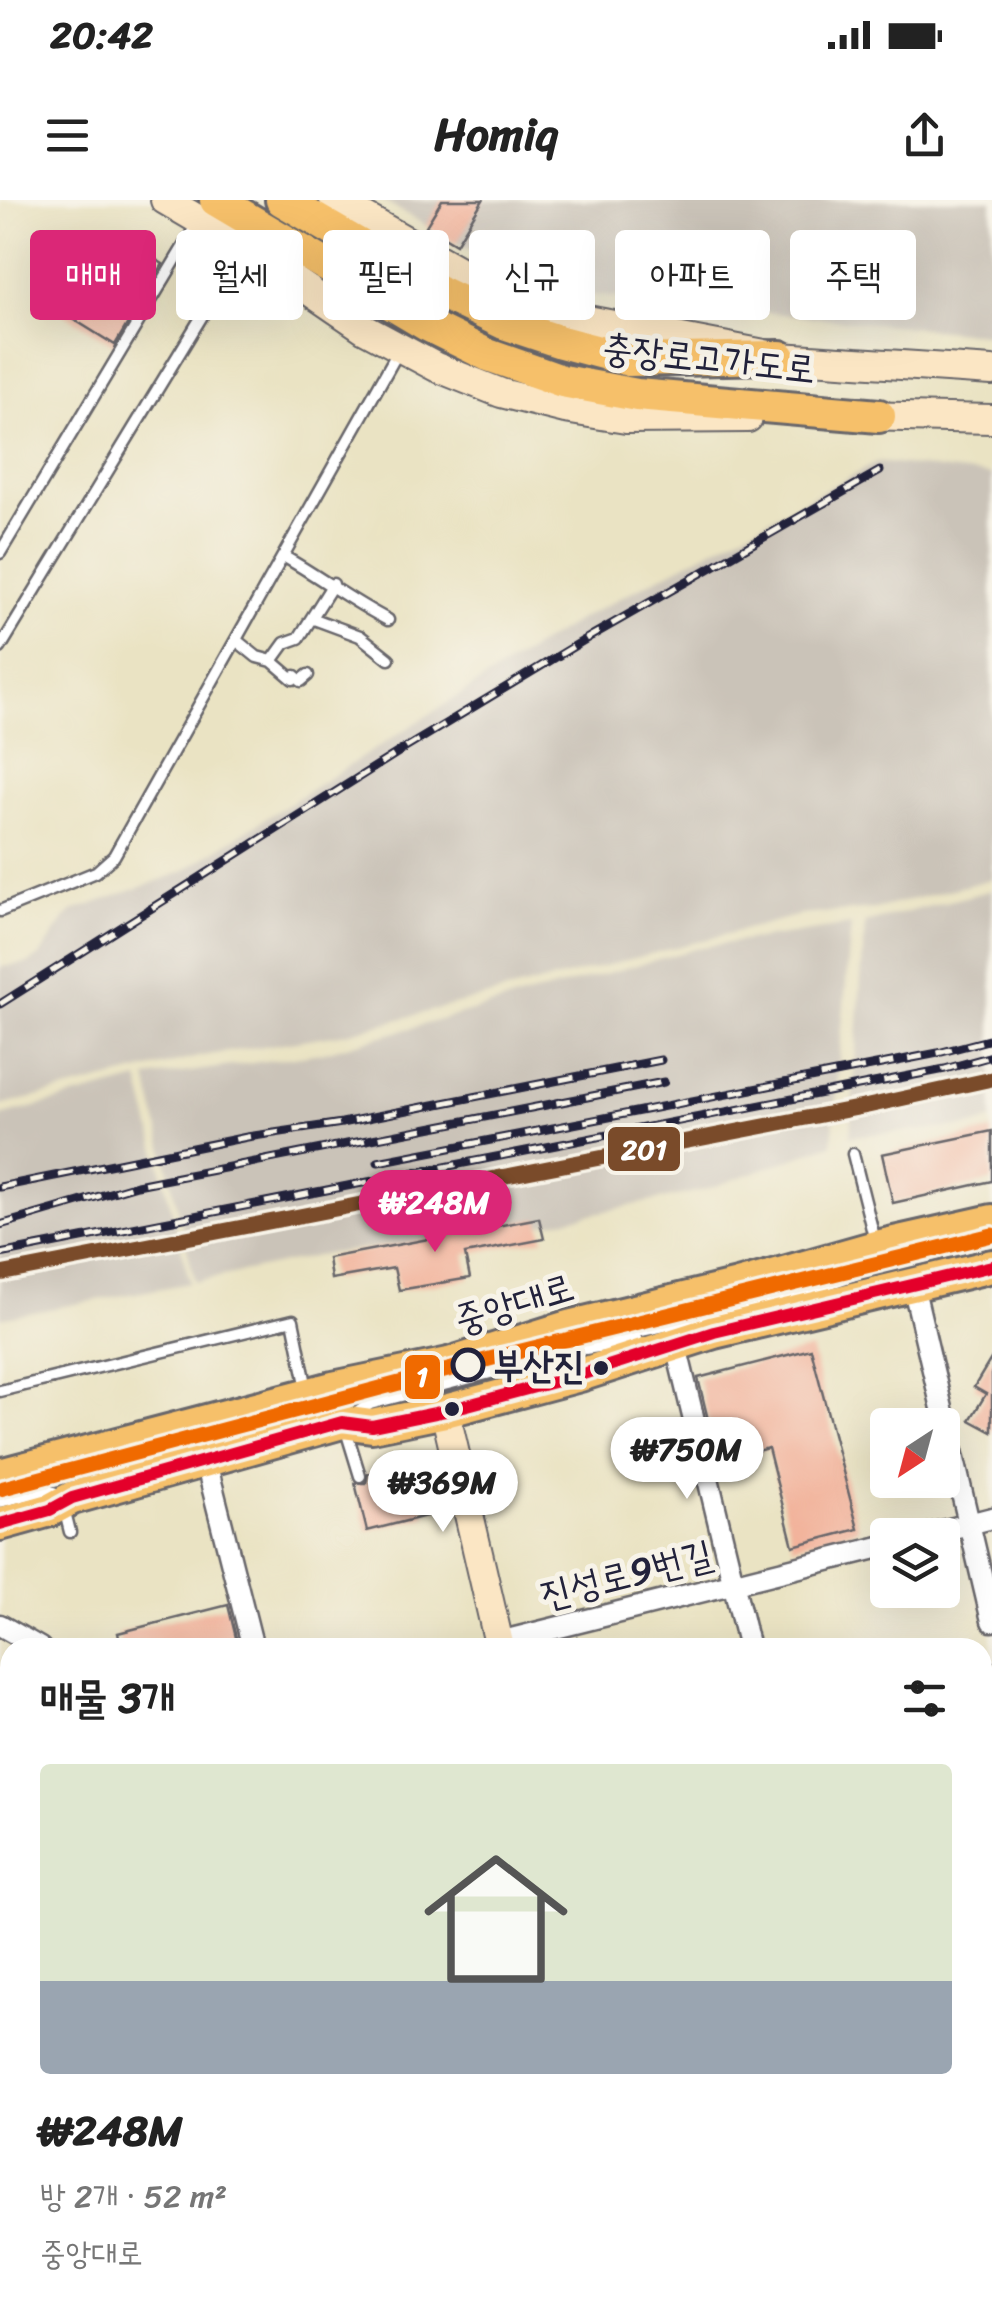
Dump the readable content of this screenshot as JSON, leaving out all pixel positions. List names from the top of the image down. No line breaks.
{"streets":{"main road":["충장로고가도로","중앙대로"],"street":["진성로9번길"]},"places":["부산진"],"lines":["transit line 201","transit line 1"],"north":"bottom left","page":{"status":"20:42","header":"Homiq","chip":["매매","월세","필터","신규","아파트","주택"],"price":["₩248M","₩750M","₩369M"],"heading":"매물 3개","list":[{"name":"₩248M","note":"방 2개 · 52 m² · 중앙대로"}]}}
